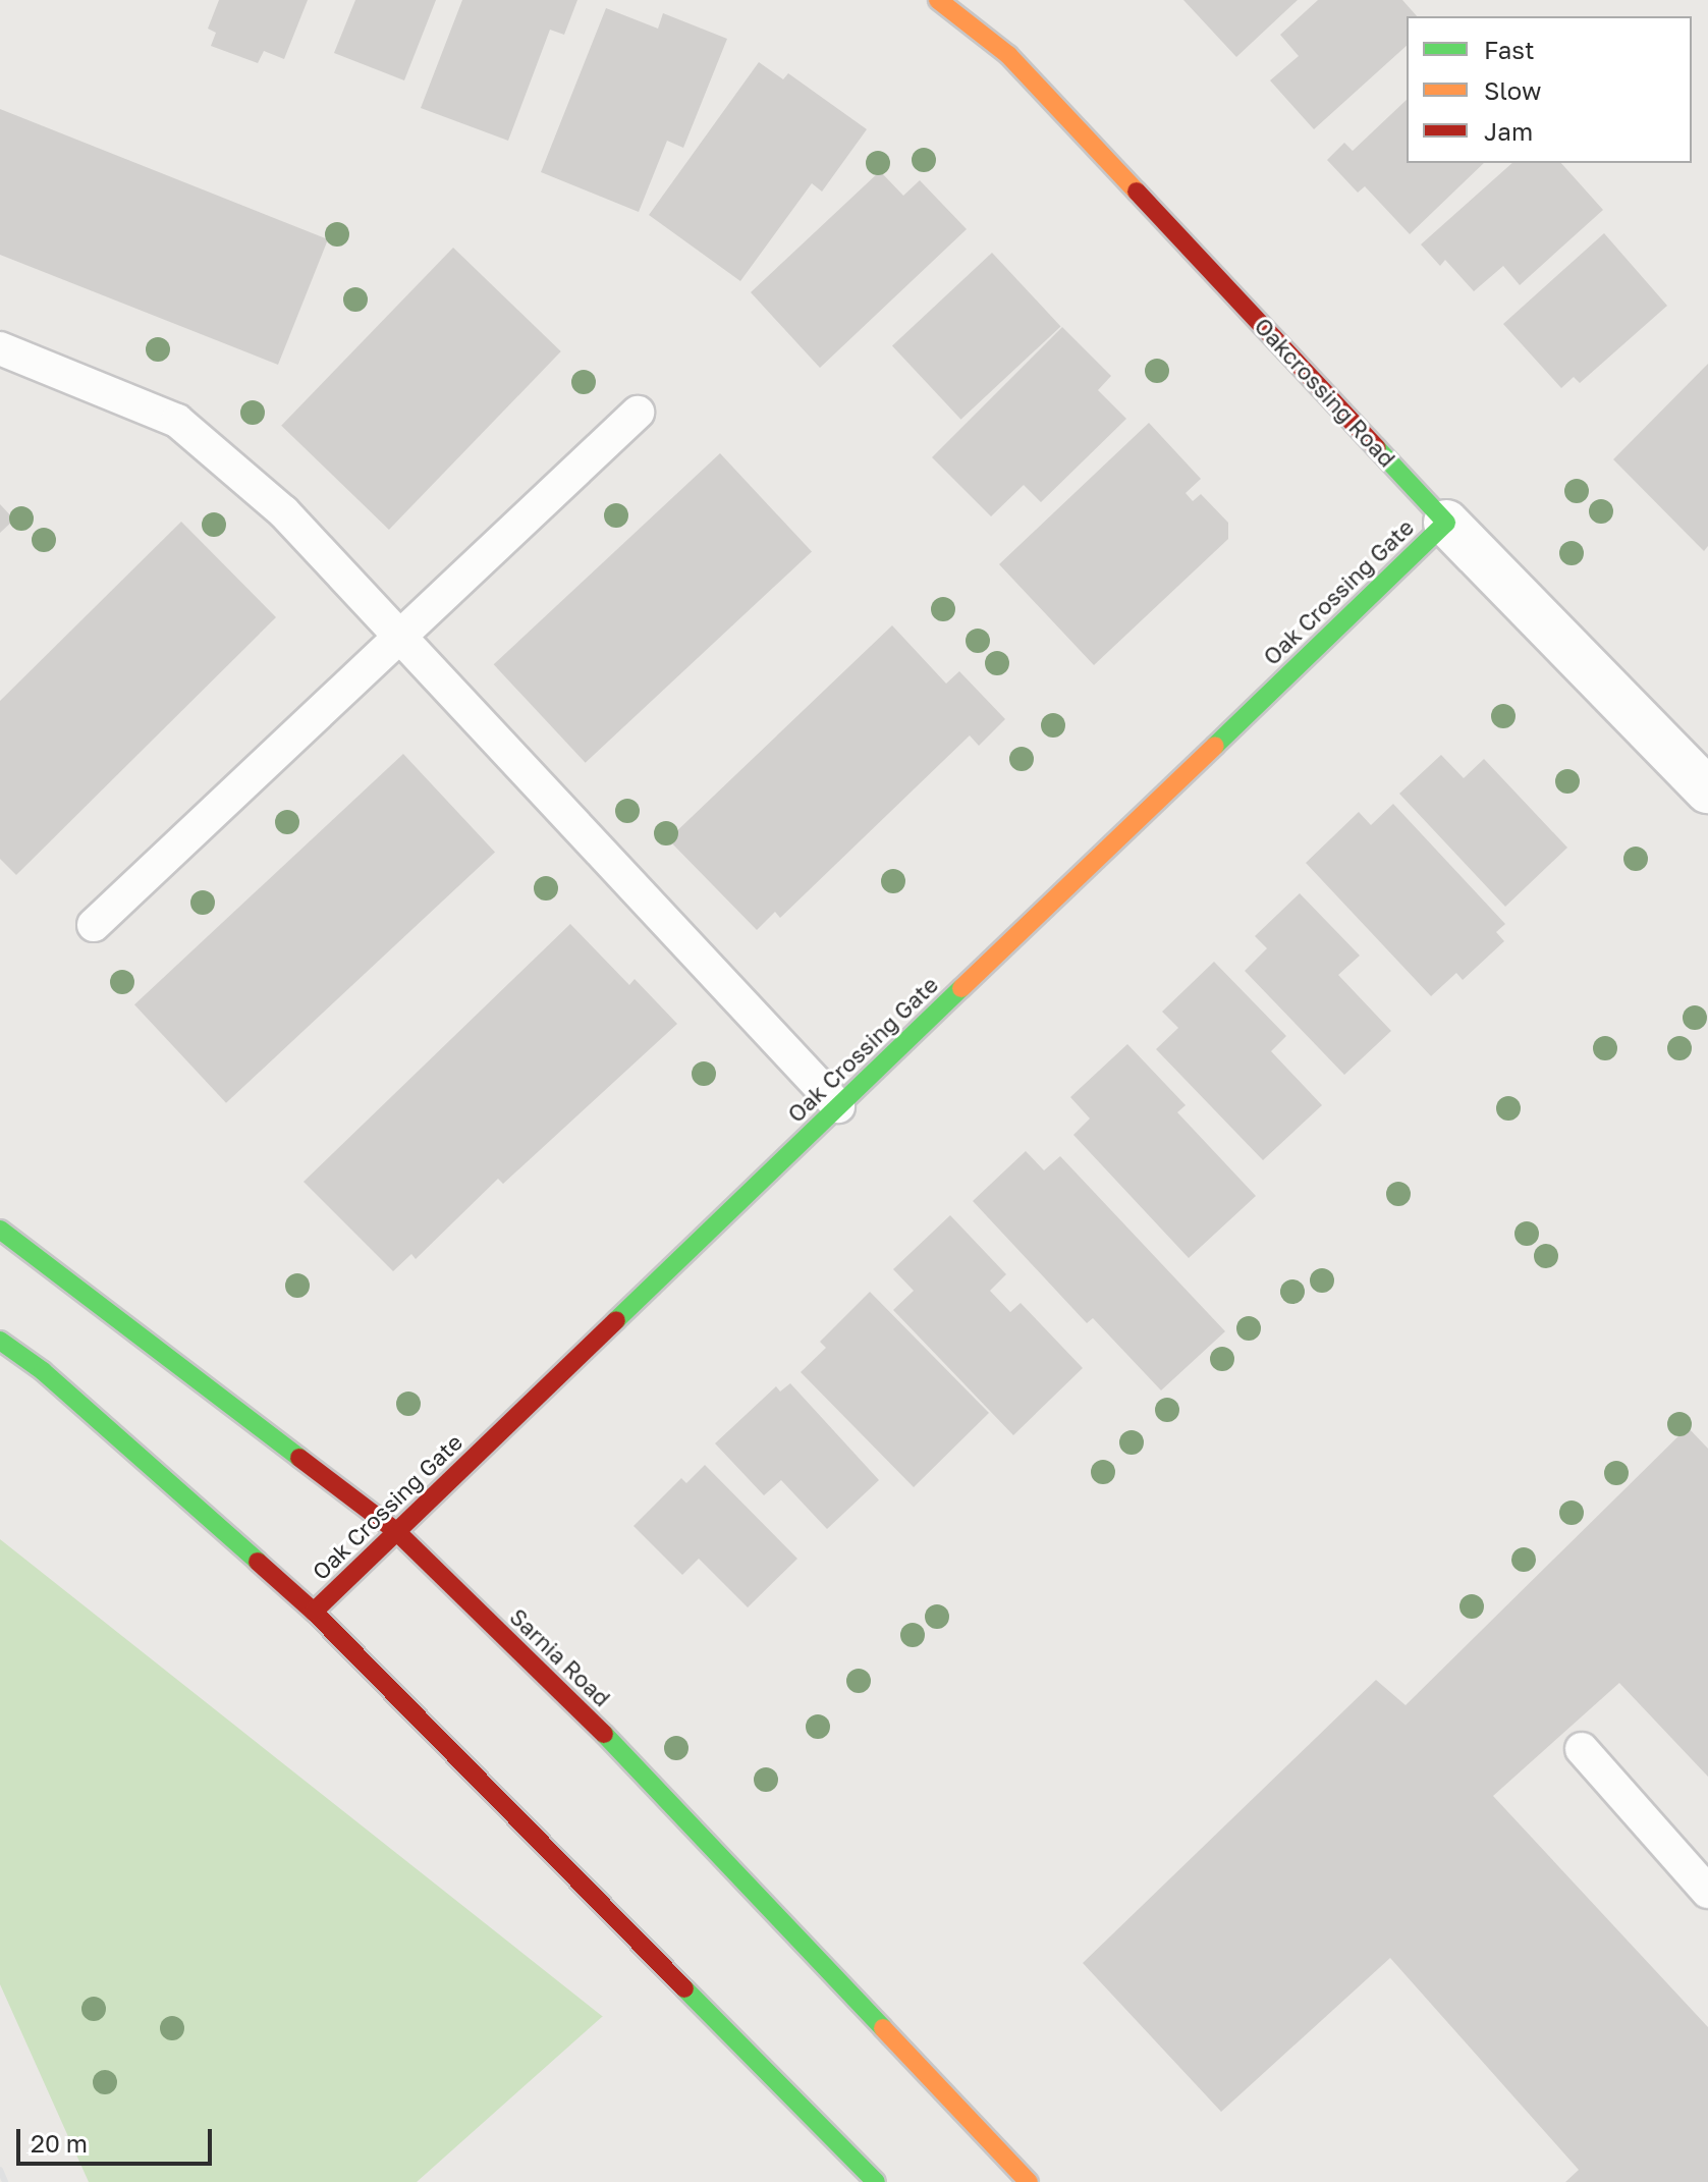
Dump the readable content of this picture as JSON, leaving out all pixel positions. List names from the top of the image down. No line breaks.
{"streets":{"main road":["Oakcrossing Road","Oak Crossing Gate","Sarnia Road"]},"crossings":[["Oakcrossing Road","Oak Crossing Gate"],["Oak Crossing Gate","Sarnia Road"]],"legend":["Fast","Slow","Jam"],"scale_bar":"20 m"}
